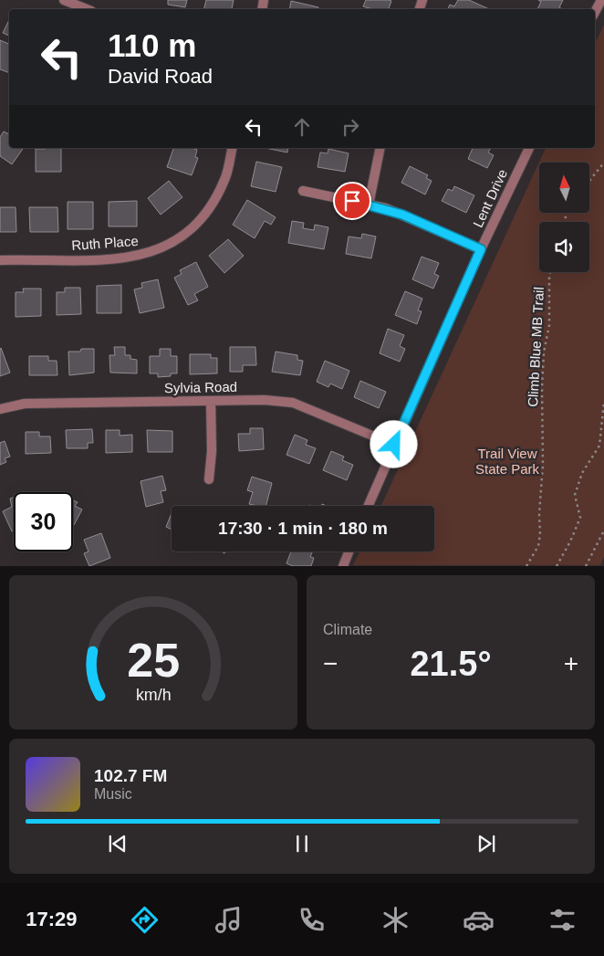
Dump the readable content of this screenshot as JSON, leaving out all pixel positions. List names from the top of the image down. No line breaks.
{"streets":{"street":["Lent Drive","Ruth Place","Sylvia Road"],"path":["Climb Blue MB Trail"]},"crossings":[["Lent Drive","Sylvia Road"]],"parks":["Trail View State Park"],"north":"top","page":{"turn":["110 m","David Road"],"limit":"30","trip":"17:30 · 1 min · 180 m","tile":"Climate","heat":["−","21.5°","+"],"song":["102.7 FM","Music"],"tabs":"17:29","gauge":["25","km/h"]}}
